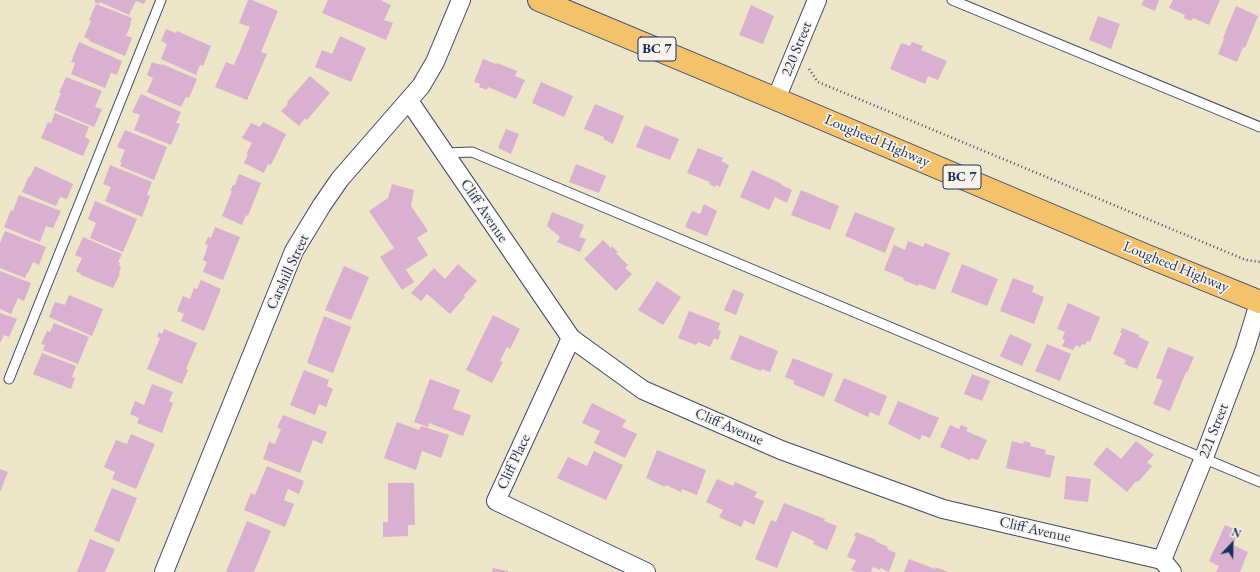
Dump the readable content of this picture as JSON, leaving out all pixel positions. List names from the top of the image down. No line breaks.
{"streets":{"highway":["BC 7","Lougheed Highway"],"street":["220 Street","Cliff Avenue","Carshill Street","221 Street","Cliff Place"]},"crossings":[["220 Street","Lougheed Highway"],["Lougheed Highway","221 Street"],["Cliff Avenue","Carshill Street"],["Cliff Avenue","221 Street"],["Cliff Avenue","Cliff Place"]],"north":"top"}
